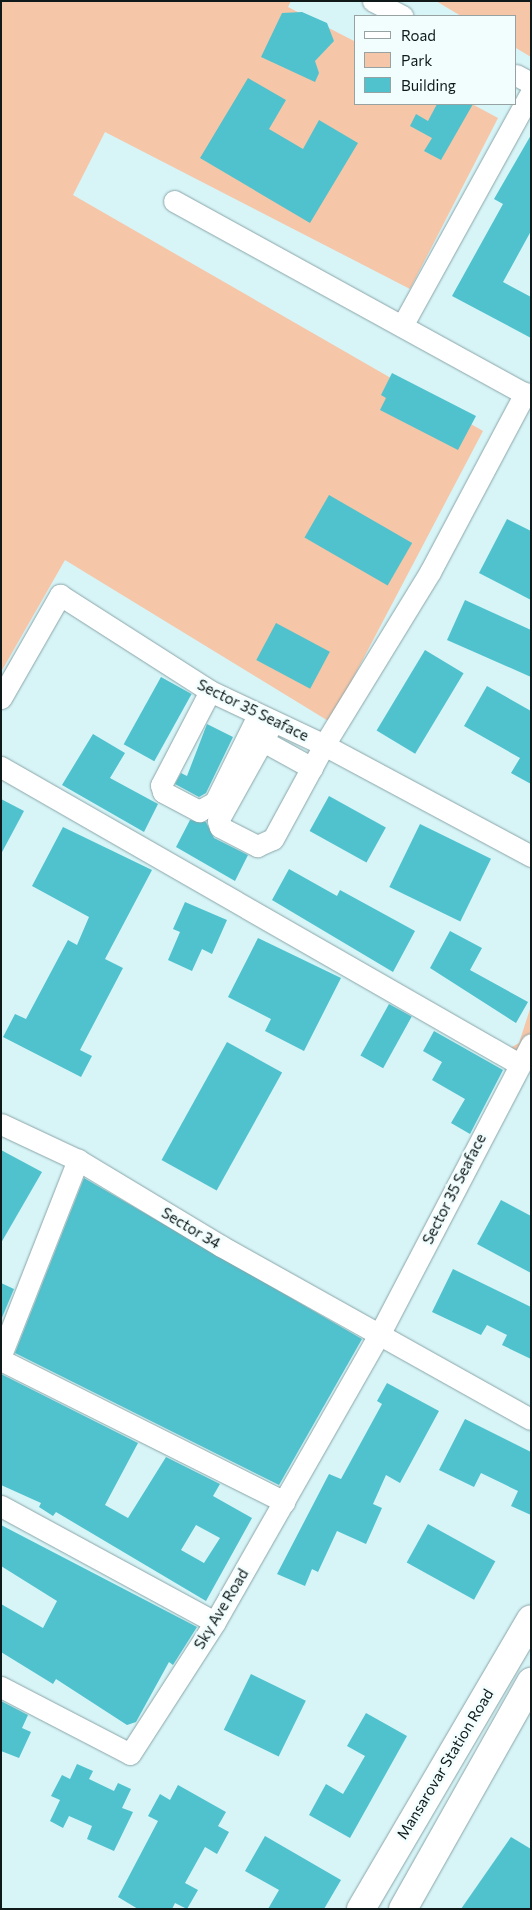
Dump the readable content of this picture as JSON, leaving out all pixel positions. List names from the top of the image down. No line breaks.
{"streets":{"main road":["Mansarovar Station Road"],"street":["Sector 35 Seaface","Sector 34","Sky Ave Road"]},"crossings":[["Sector 35 Seaface","Sector 34"],["Sector 35 Seaface","Sky Ave Road"],["Sector 34","Sky Ave Road"]],"legend":["Road","Park","Building"]}
